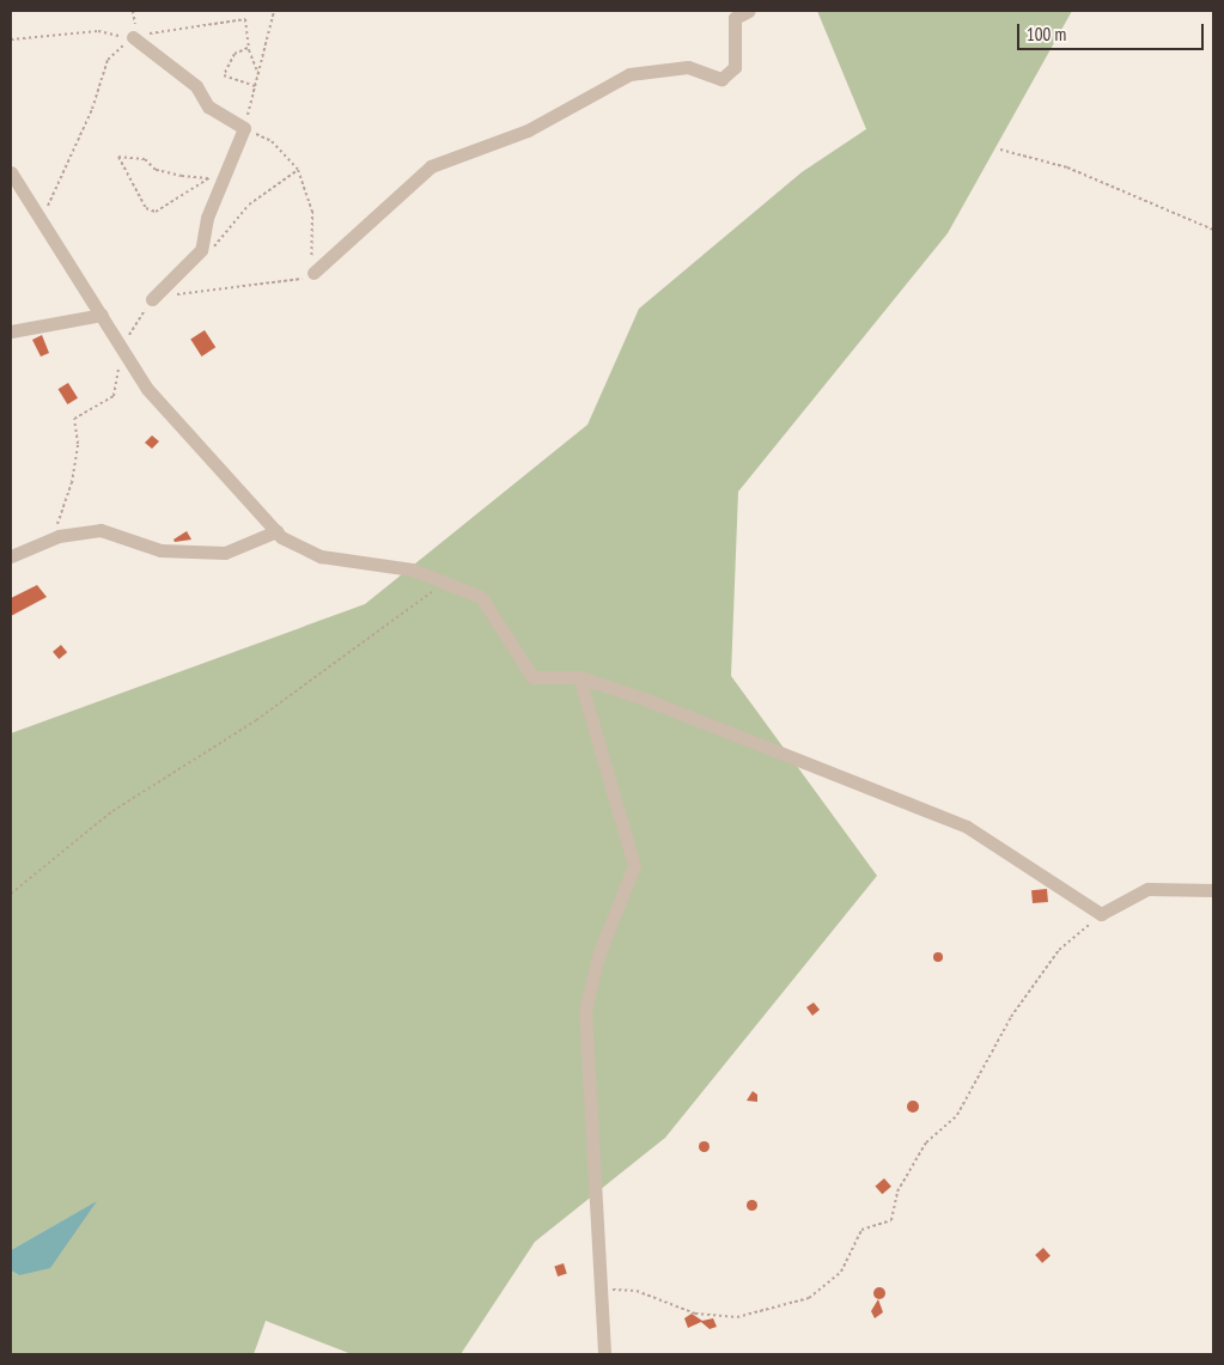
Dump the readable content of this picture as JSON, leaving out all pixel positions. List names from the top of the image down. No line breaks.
{"scale_bar":"100 m"}
